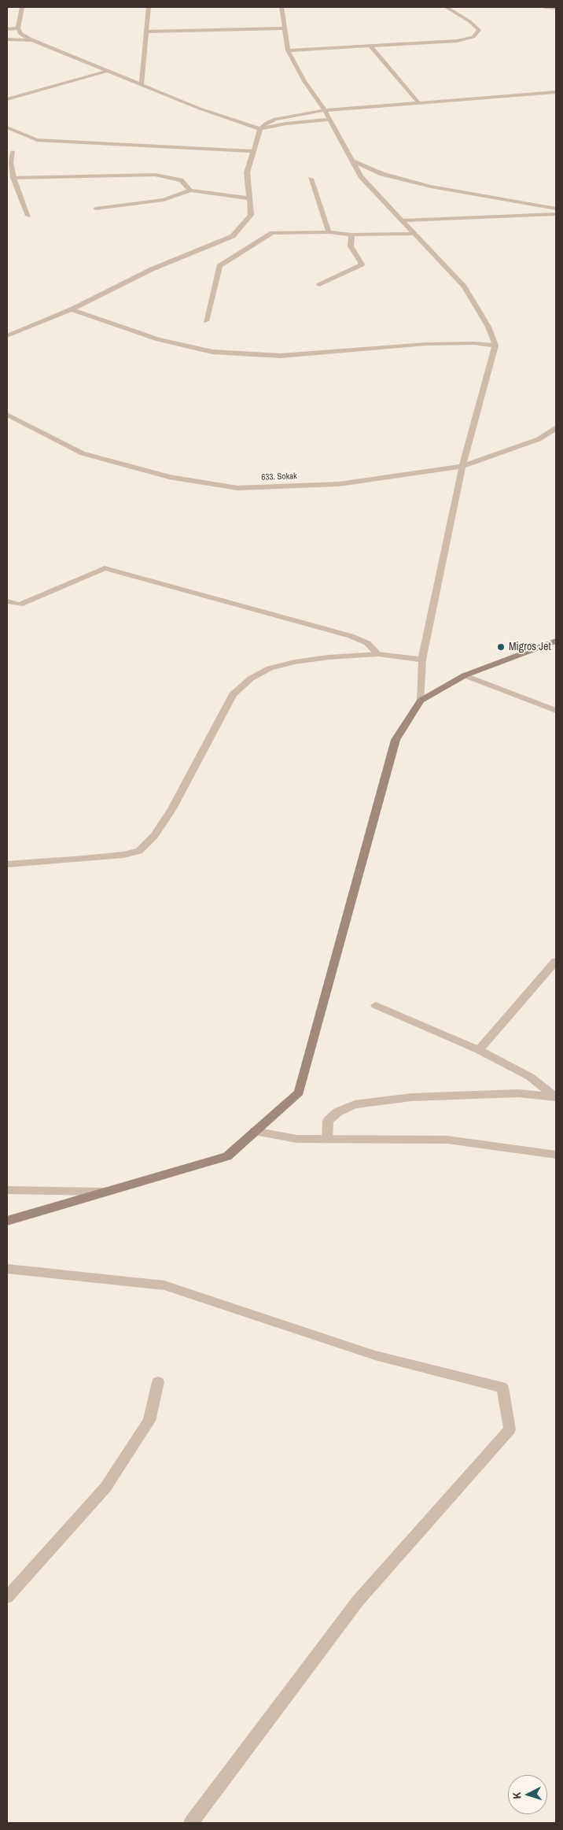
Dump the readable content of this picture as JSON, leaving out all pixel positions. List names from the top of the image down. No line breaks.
{"streets":{"street":["633. Sokak"]},"places":["Migros Jet"],"north":"left"}
